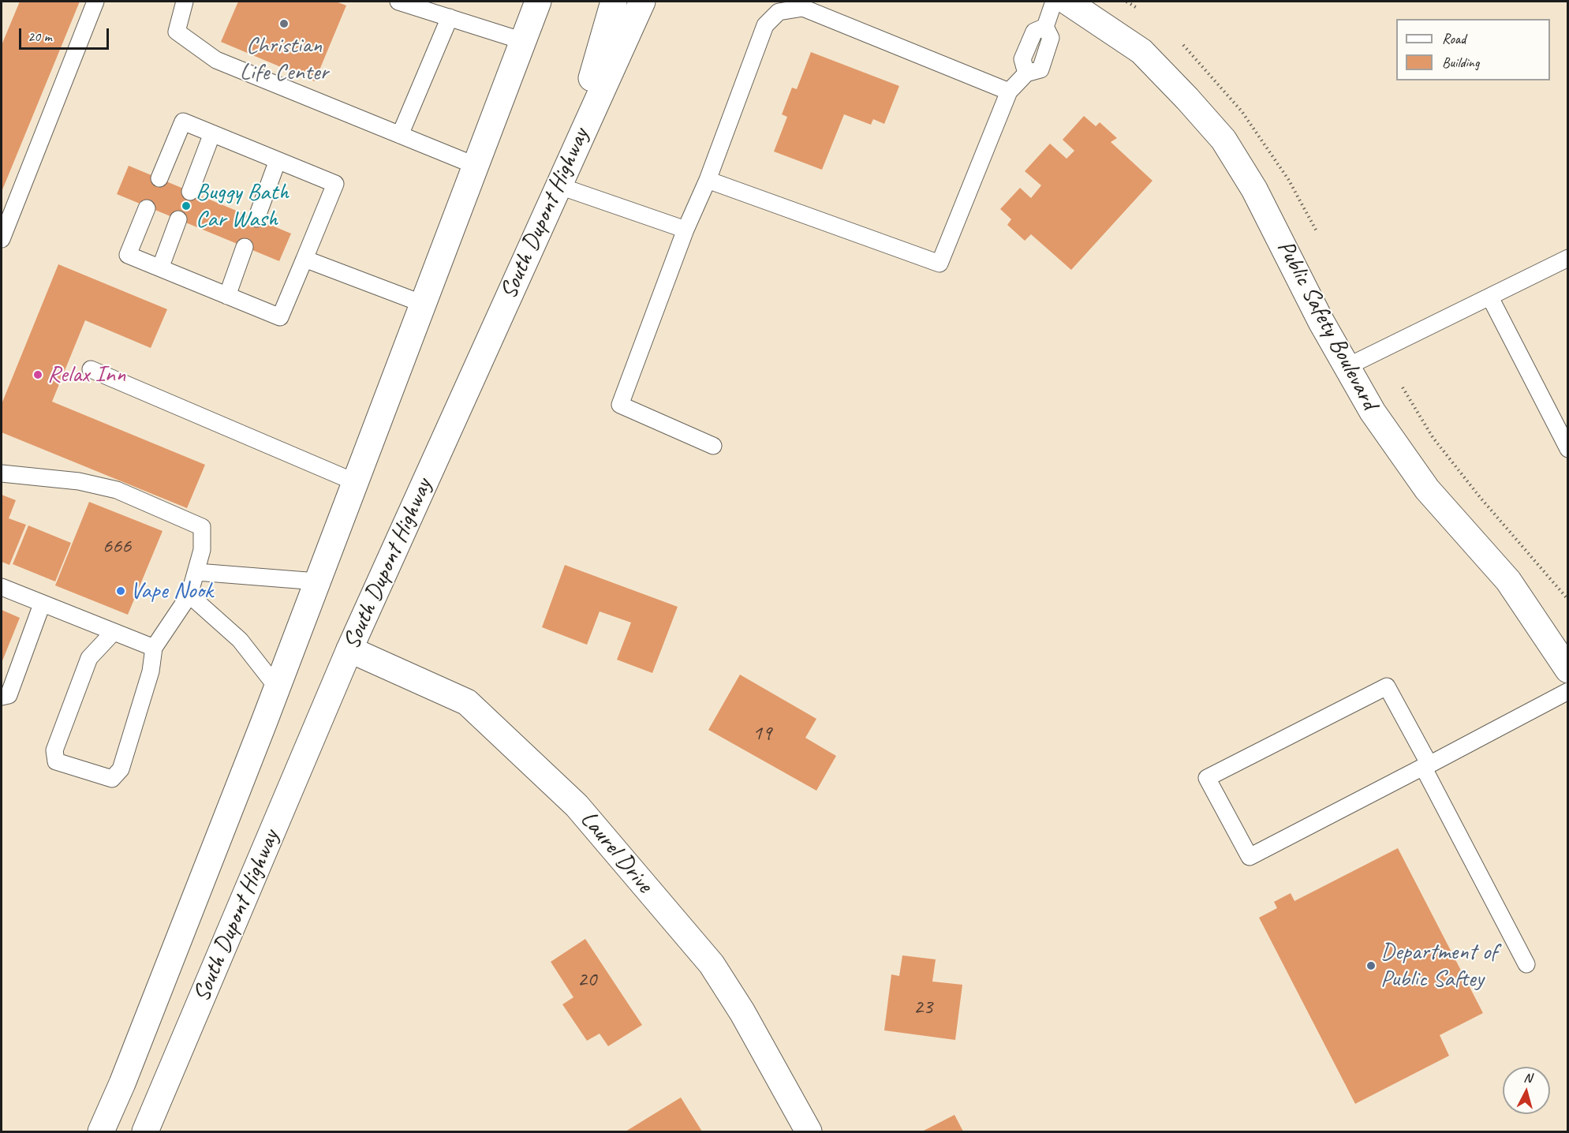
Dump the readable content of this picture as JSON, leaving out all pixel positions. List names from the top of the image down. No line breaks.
{"streets":{"main road":["South Dupont Highway","Public Safety Boulevard","Laurel Drive"]},"crossings":[["South Dupont Highway","Laurel Drive"]],"places":["Christian Life Center","Buggy Bath Car Wash","Relax Inn","Vape Nook","Department of Public Saftey"],"house_numbers":["666","19","20","23"],"legend":["Road","Building"],"scale_bar":"20 m","north":"top"}
